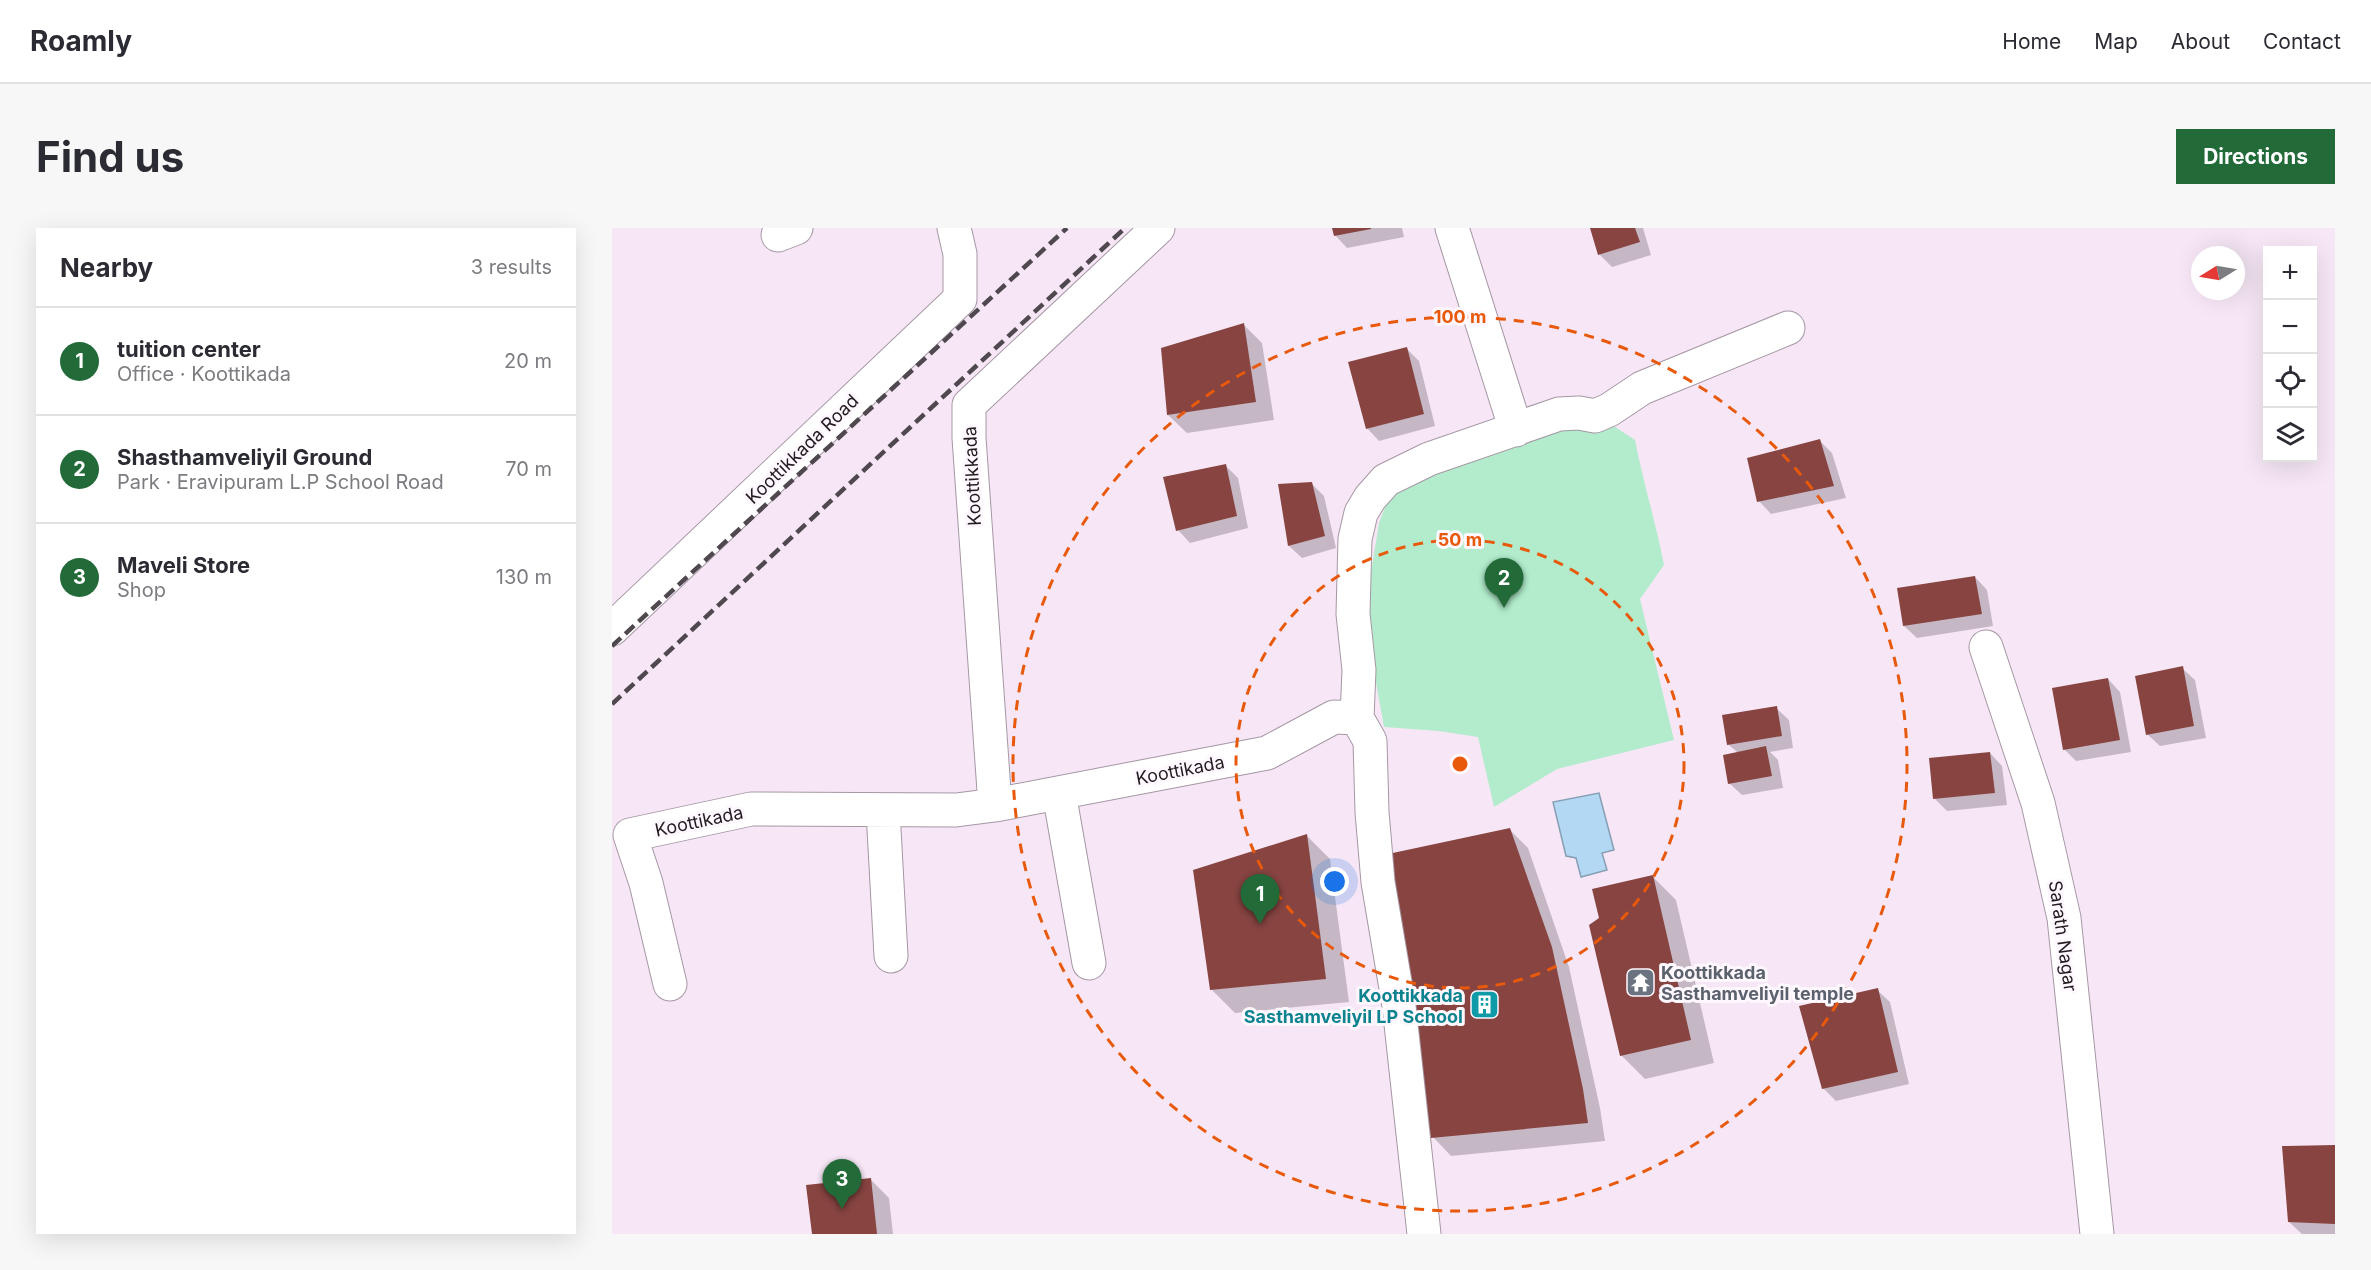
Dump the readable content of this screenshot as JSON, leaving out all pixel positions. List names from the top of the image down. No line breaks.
{"streets":{"street":["Koottikkada Road","Koottikkada","Koottikada","Sarath Nagar"]},"crossings":[["Koottikkada","Koottikada"]],"places":{"temple":["Koottikkada Sasthamveliyil temple"],"building":["Koottikkada Sasthamveliyil LP School"]},"north":"left","page":{"header":"Roamly","nav":["Home","Map","About","Contact"],"buttons":"Directions","title":"Find us","heading":["Nearby","3 results"],"map_buttons":["+","−"],"list":[{"mark":"1","name":"tuition center","note":"Office · Koottikada","value":"20 m"},{"mark":"2","name":"Shasthamveliyil Ground","note":"Park · Eravipuram L.P School Road","value":"70 m"},{"mark":"3","name":"Maveli Store","note":"Shop","value":"130 m"}],"pins":["2","1","3"]},"rings":["100 m","50 m"]}
